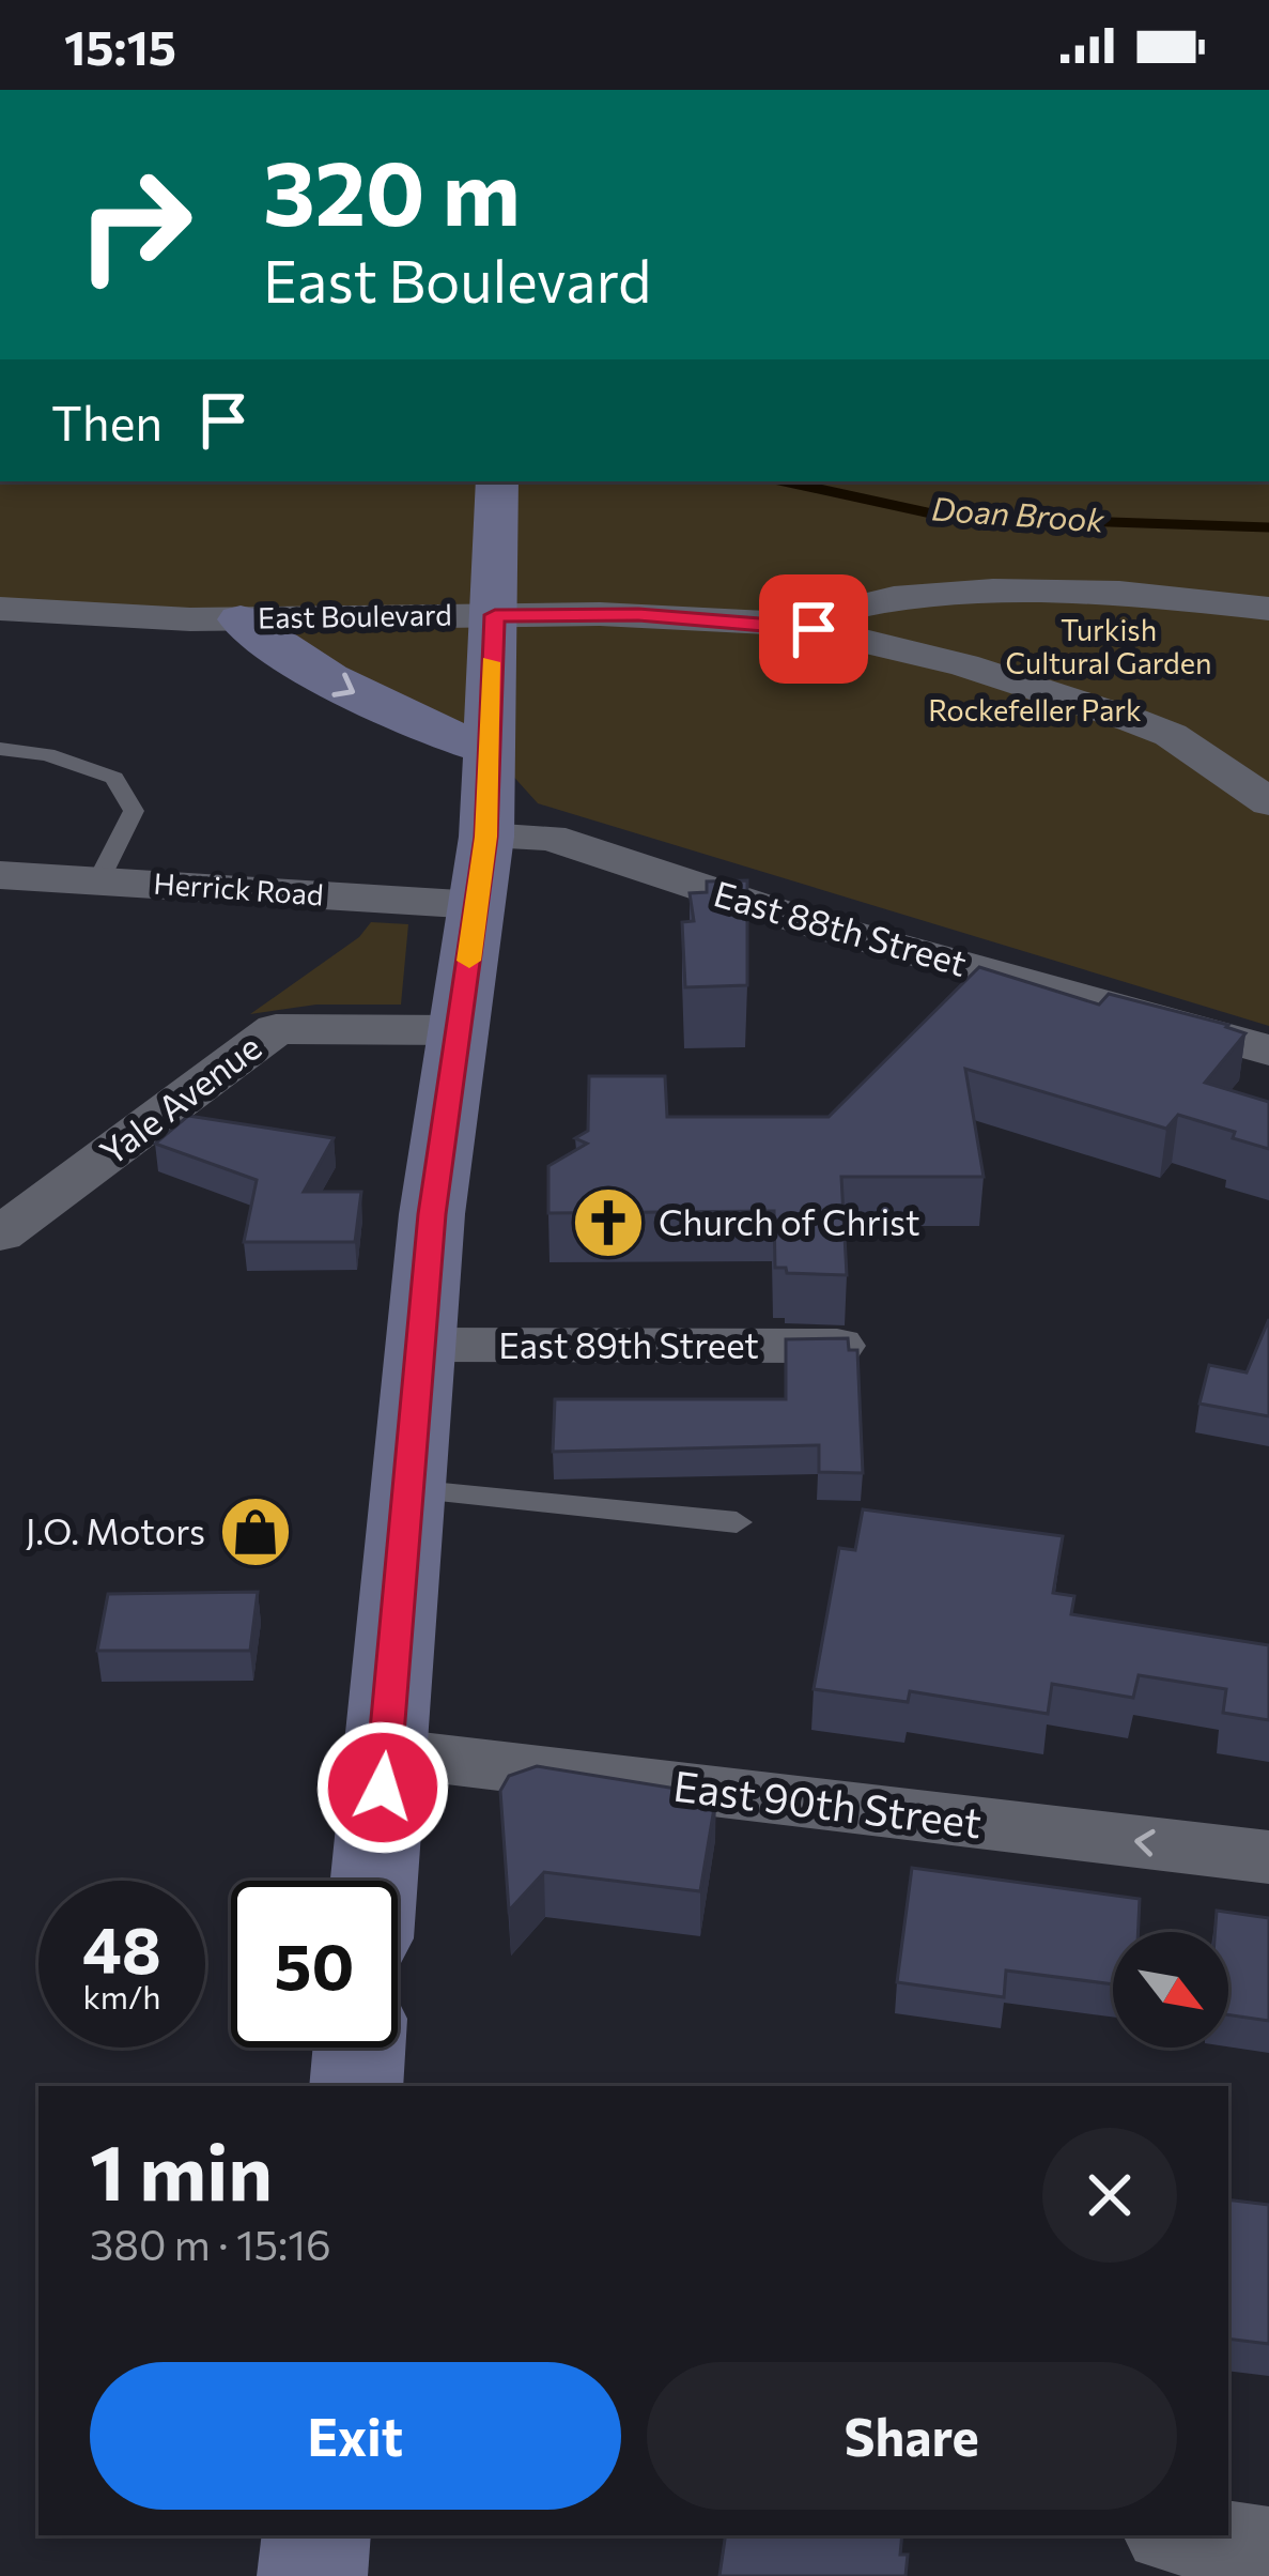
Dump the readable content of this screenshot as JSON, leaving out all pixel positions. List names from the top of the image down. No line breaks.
{"streets":{"street":["East Boulevard","Herrick Road","East 88th Street","Yale Avenue","East 89th Street","East 90th Street"]},"crossings":[["Herrick Road","East 88th Street"]],"one_way":["East 90th Street"],"water":["Doan Brook"],"parks":["Turkish Cultural Garden","Rockefeller Park"],"places":{"church":["Church of Christ"],"shop":["J.O. Motors"]},"north":"bottom right","page":{"status":"15:15","turn":["320 m","East Boulevard"],"then":"Then","speed":"48 km/h","limit":"50","heading":["1 min","380 m · 15:16"],"buttons":["Exit","Share"]}}
